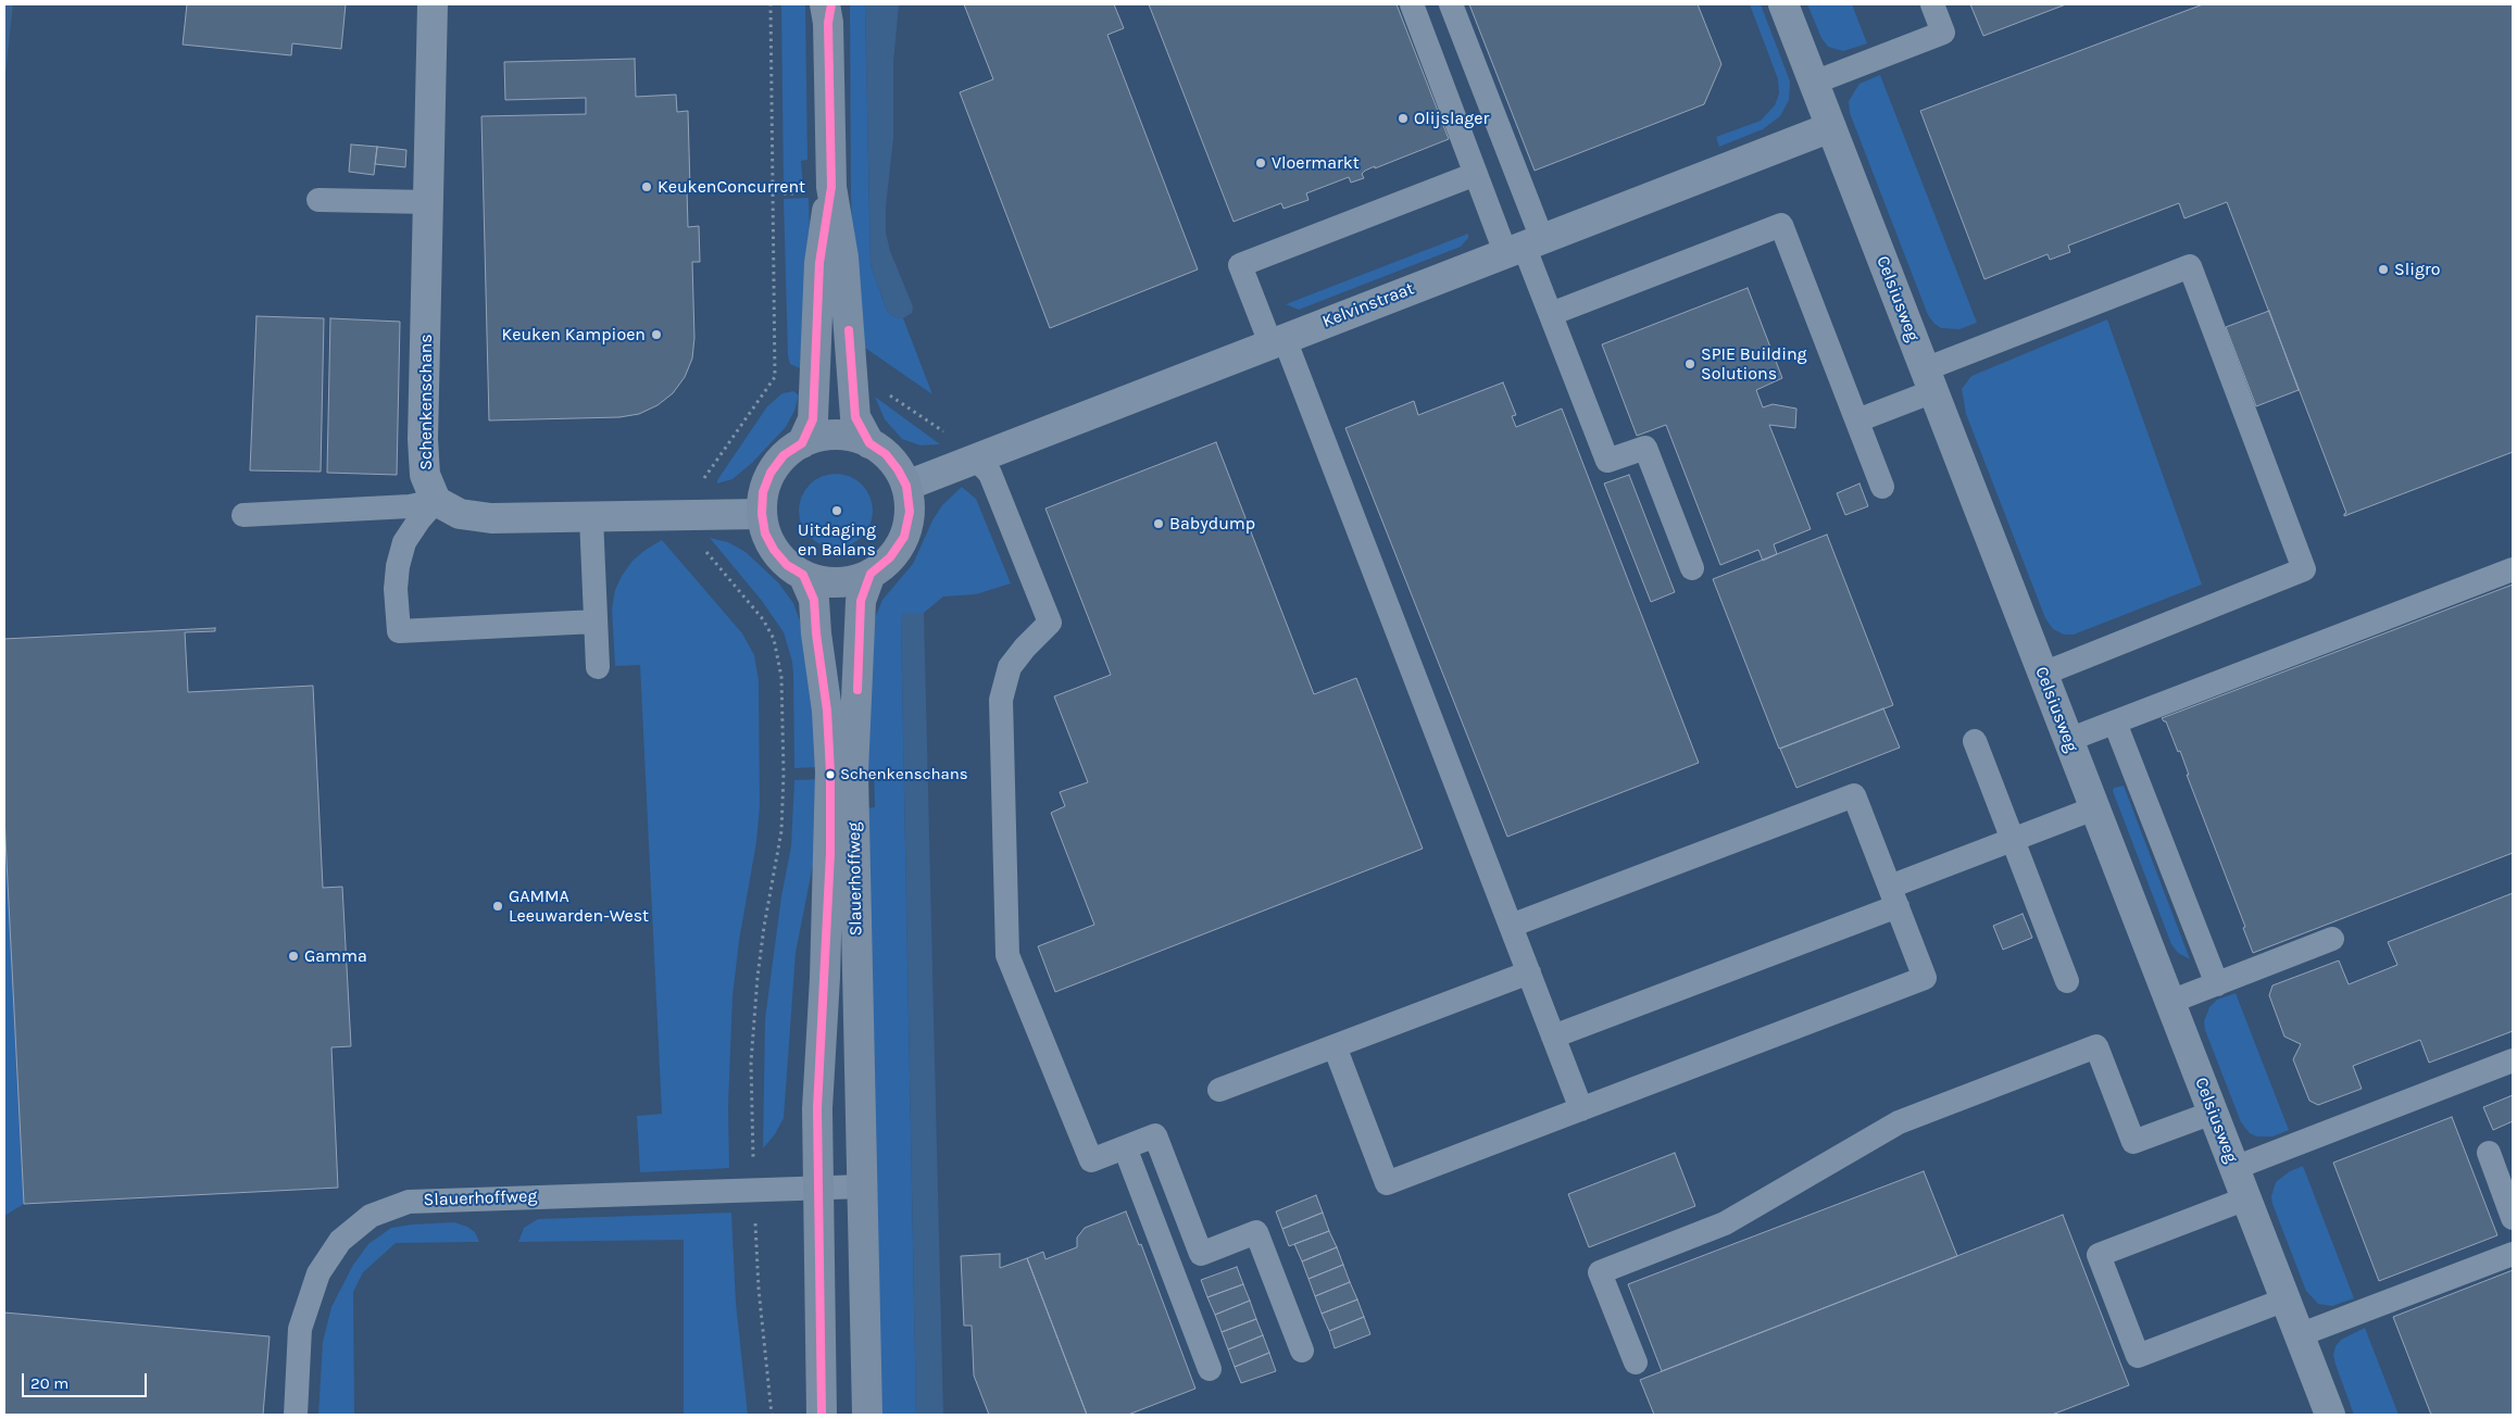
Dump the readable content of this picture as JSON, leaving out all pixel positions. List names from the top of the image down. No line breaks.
{"streets":{"main road":["Slauerhoffweg"],"street":["Celsiusweg","Kelvinstraat","Schenkenschans"]},"crossings":[["Celsiusweg","Kelvinstraat"],["Kelvinstraat","Slauerhoffweg"]],"places":["Olijslager","Vloermarkt","KeukenConcurrent","Sligro","Keuken Kampioen","SPIE Building Solutions","Uitdaging en Balans","Babydump","Schenkenschans","GAMMA Leeuwarden-West","Gamma"],"scale_bar":"20 m"}
